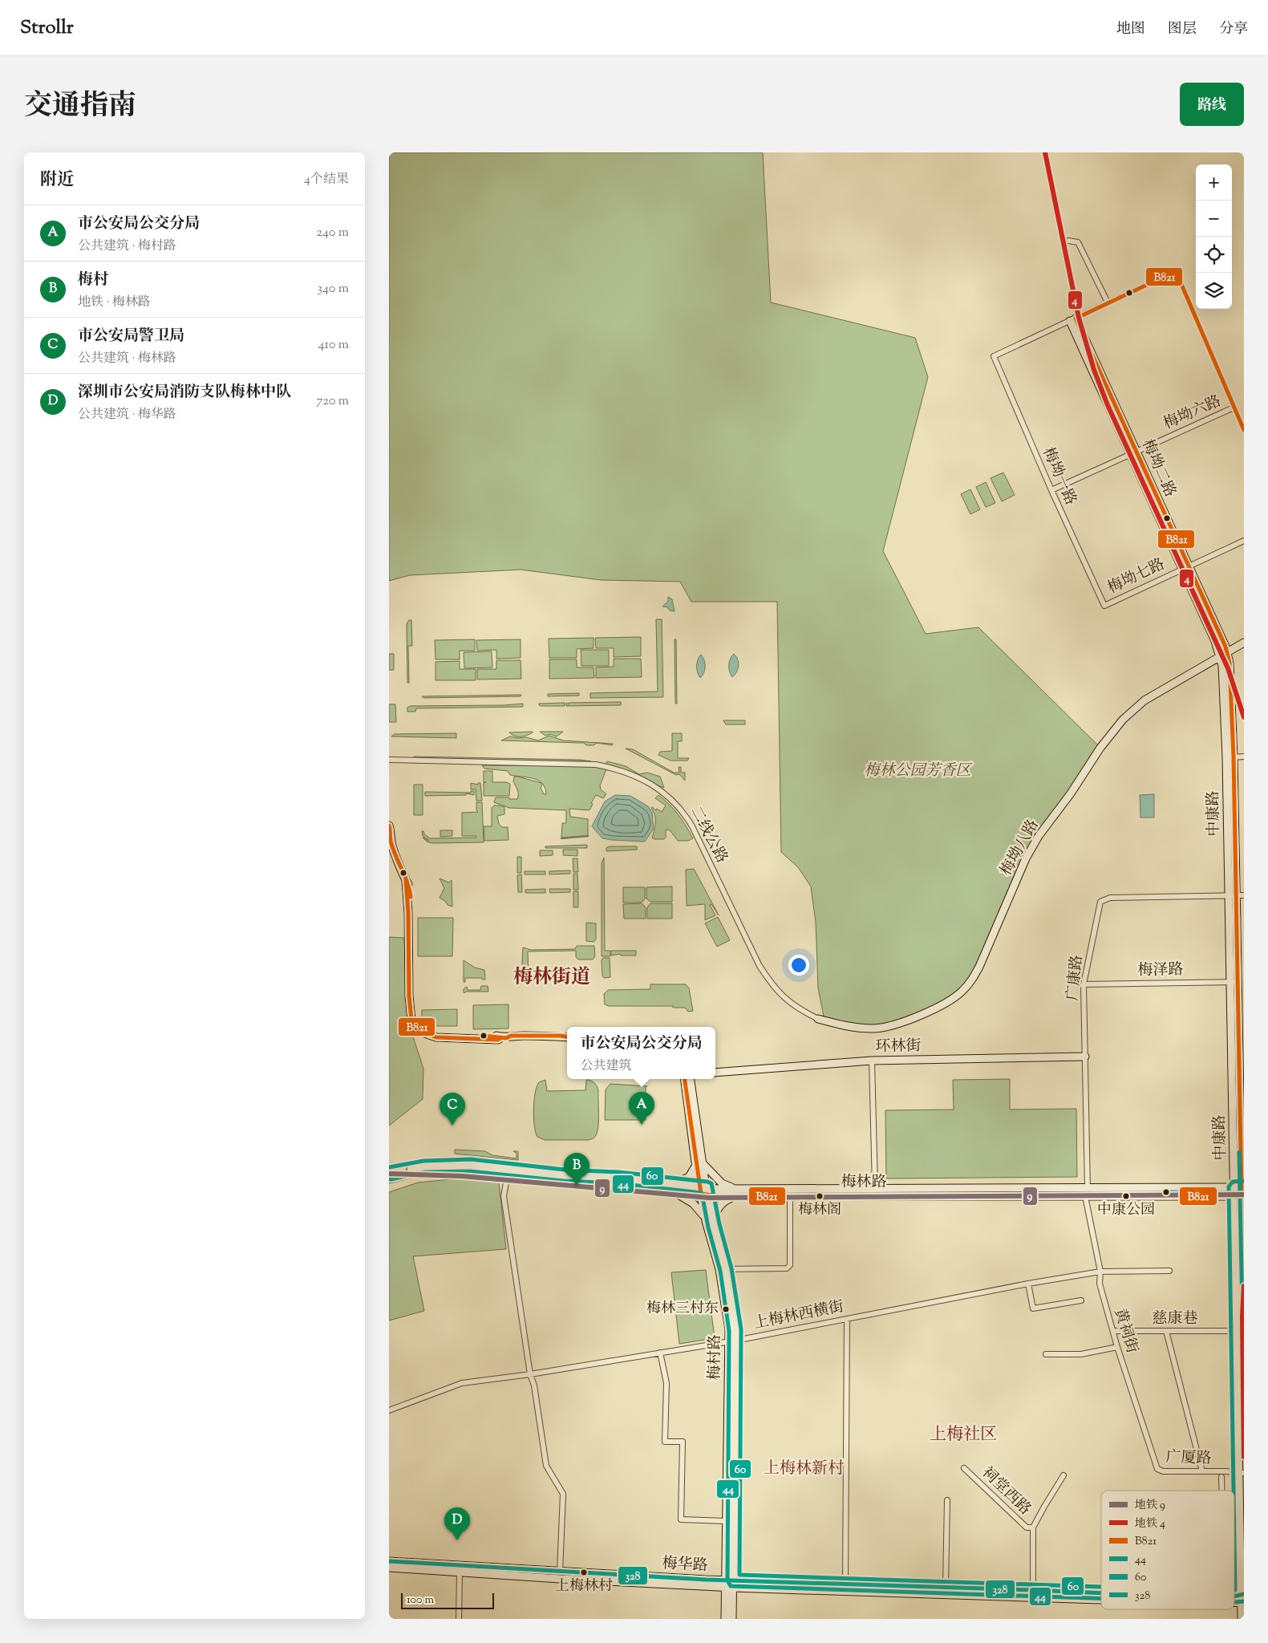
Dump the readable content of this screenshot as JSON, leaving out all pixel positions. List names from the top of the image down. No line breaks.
{"streets":{"main road":["梅坳二路","中康路","梅坳八路","环林街","梅林路","梅村路","梅华路"],"street":["梅坳六路","梅坳一路","梅坳七路","二线公路","梅泽路","广康路","上梅林西横街","慈康巷","黄祠街","广厦路","祠堂西路"]},"crossings":[["梅坳六路","梅坳二路"],["梅坳六路","梅坳一路"],["梅坳二路","梅坳一路"],["梅坳二路","梅坳七路"],["梅坳二路","中康路"],["梅坳二路","梅坳八路"],["梅坳一路","梅坳七路"],["中康路","梅坳八路"],["中康路","梅泽路"],["中康路","广康路"],["中康路","梅林路"],["中康路","慈康巷"],["中康路","广厦路"],["二线公路","梅坳八路"],["梅泽路","广康路"],["广康路","环林街"],["广康路","梅林路"],["梅林路","黄祠街"],["梅林路","梅村路"],["上梅林西横街","黄祠街"],["上梅林西横街","梅村路"],["慈康巷","黄祠街"],["黄祠街","广厦路"],["梅村路","梅华路"]],"districts":["梅林街道","上梅社区","上梅林新村"],"parks":["梅林公园芳香区"],"places":["梅林阁","中康公园","梅林三村东","上梅林村"],"lines":["metro line 4","transit line B821","transit line 44","transit line 60","metro line 9","transit line 328"],"legend":["地铁 9","地铁 4","B821","44","60","328"],"scale_bar":"100 m","page":{"header":"Strollr","nav":["地图","图层","分享"],"title":"交通指南","buttons":"路线","heading":["附近","4个结果"],"map_buttons":["+","−"],"list":[{"mark":"A","name":"市公安局公交分局","note":"公共建筑 · 梅村路","value":"240 m"},{"mark":"B","name":"梅村","note":"地铁 · 梅林路","value":"340 m"},{"mark":"C","name":"市公安局警卫局","note":"公共建筑 · 梅林路","value":"410 m"},{"mark":"D","name":"深圳市公安局消防支队梅林中队","note":"公共建筑 · 梅华路","value":"720 m"}],"popup":["市公安局公交分局","公共建筑"],"pins":["A","C","B","D"],"scale":"100 m"}}
